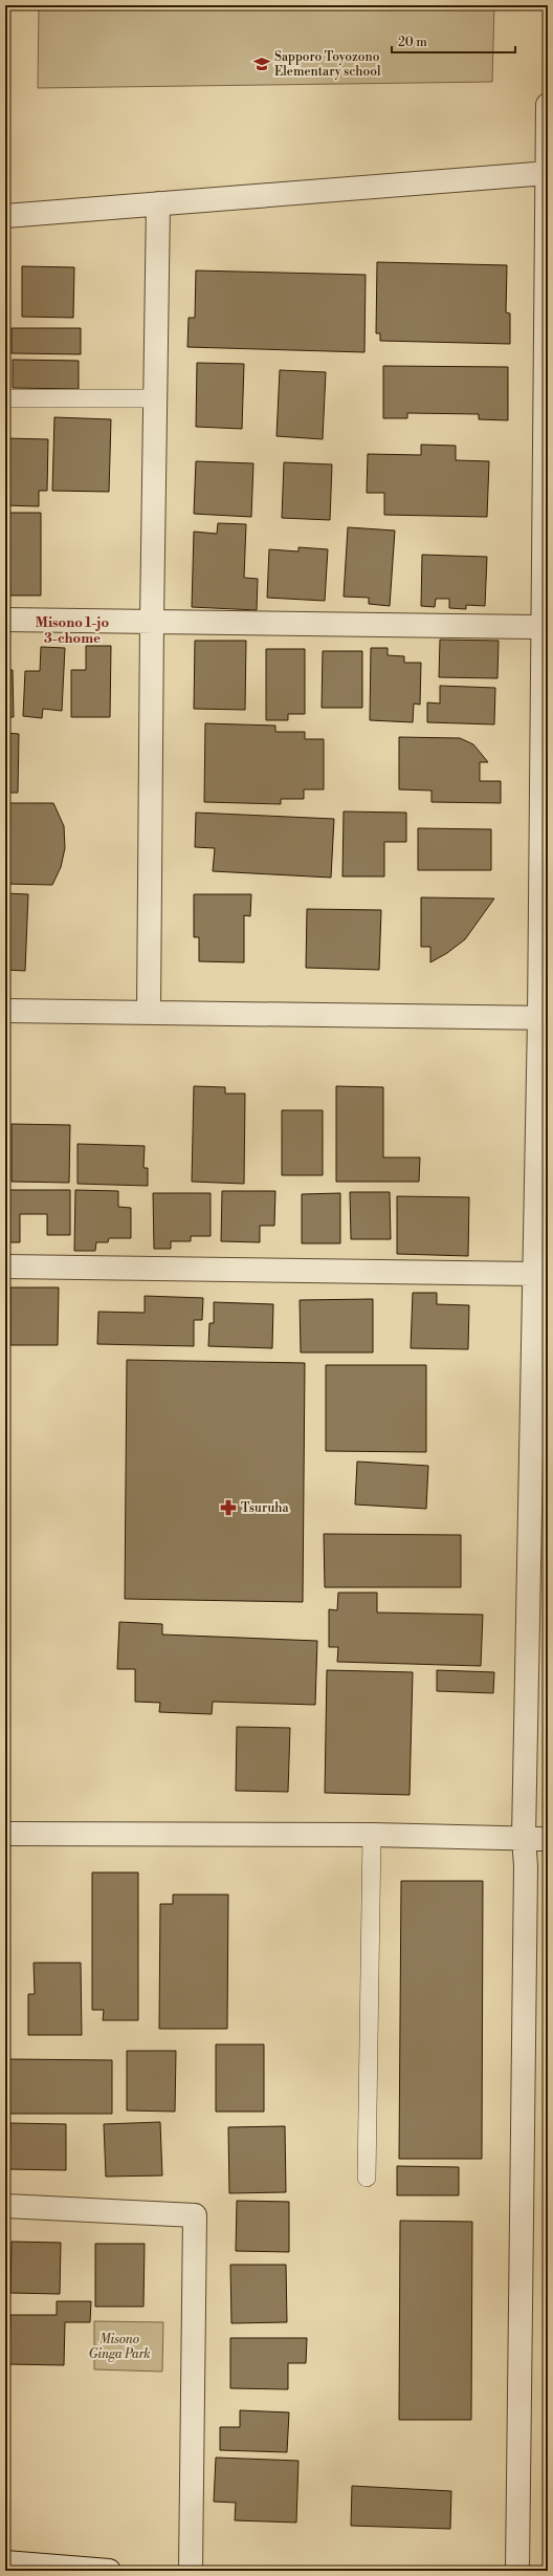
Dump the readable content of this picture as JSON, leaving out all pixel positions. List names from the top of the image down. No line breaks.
{"districts":["Misono 1-jo 3-chome"],"parks":["Misono Ginga Park"],"places":{"school or university":["Sapporo Toyozono Elementary school"],"pharmacy":["Tsuruha"]},"scale_bar":"20 m"}
